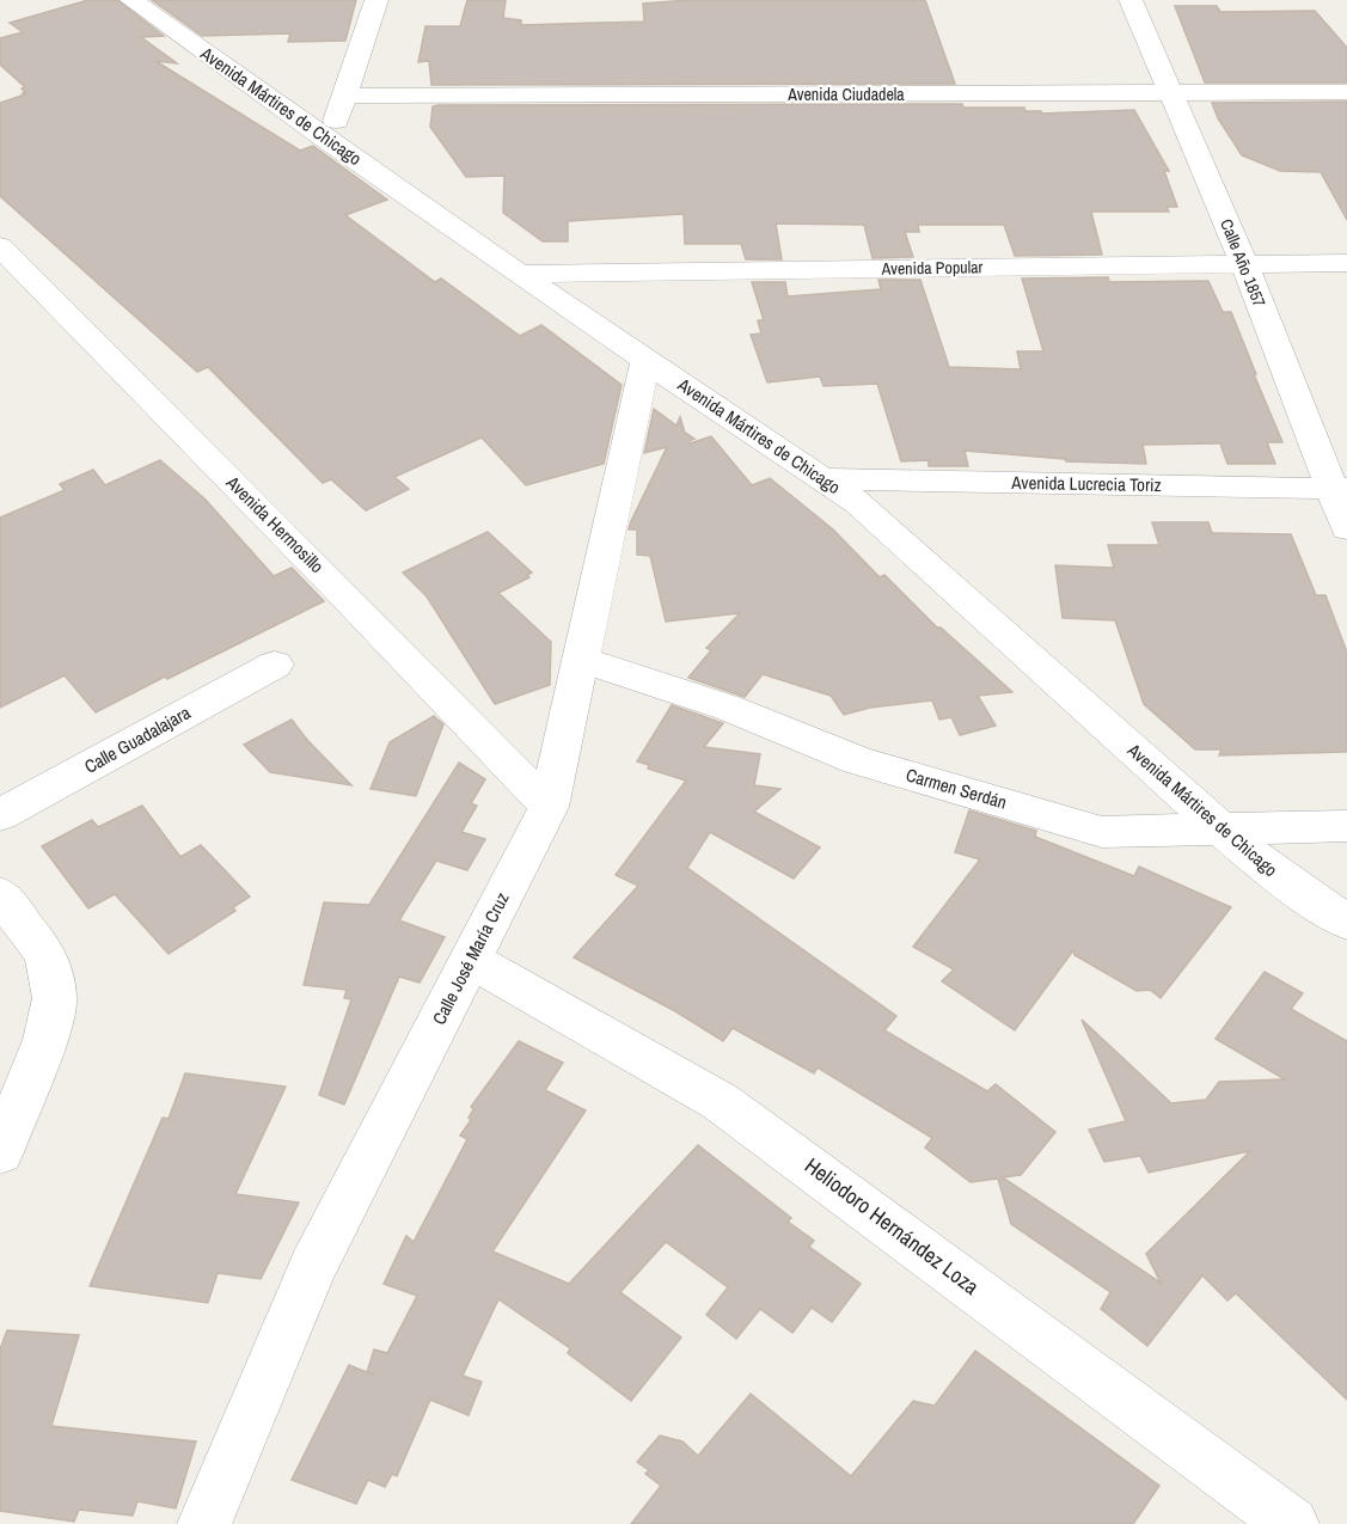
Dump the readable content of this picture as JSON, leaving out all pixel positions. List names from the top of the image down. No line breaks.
{"streets":{"street":["Avenida Ciudadela","Avenida Mártires de Chicago","Calle Año 1857","Avenida Popular","Avenida Lucrecia Toriz","Avenida Hermosillo","Calle Guadalajara","Carmen Serdán","Calle José María Cruz","Heliodoro Hernández Loza"]},"crossings":[["Avenida Ciudadela","Calle Año 1857"],["Avenida Mártires de Chicago","Avenida Popular"],["Avenida Mártires de Chicago","Avenida Lucrecia Toriz"],["Avenida Mártires de Chicago","Carmen Serdán"],["Avenida Mártires de Chicago","Calle José María Cruz"],["Calle Año 1857","Avenida Popular"],["Calle Año 1857","Avenida Lucrecia Toriz"],["Avenida Hermosillo","Calle José María Cruz"],["Carmen Serdán","Calle José María Cruz"],["Calle José María Cruz","Heliodoro Hernández Loza"]]}
